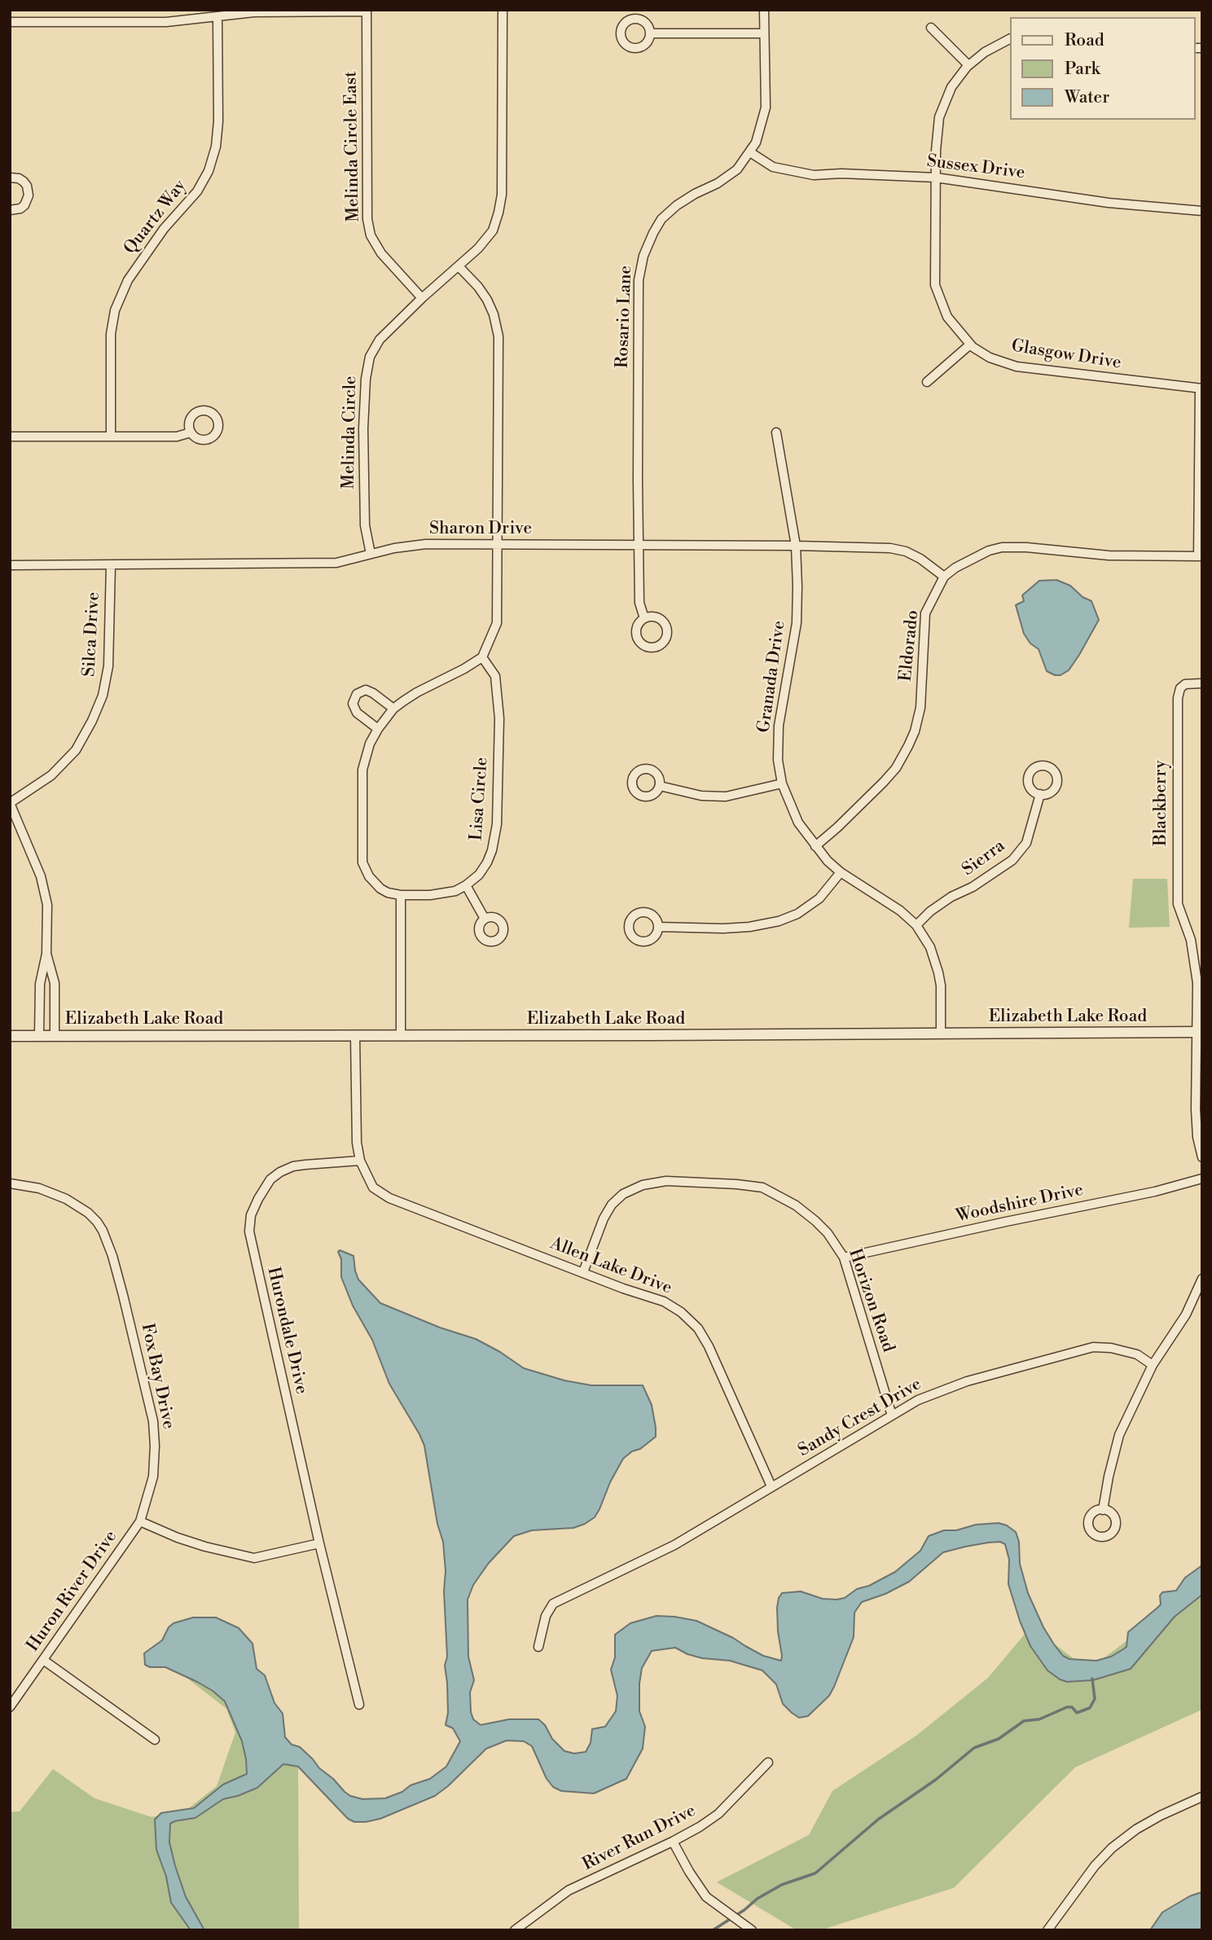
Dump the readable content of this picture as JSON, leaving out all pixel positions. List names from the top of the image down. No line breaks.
{"streets":{"street":["Melinda Circle East","Sussex Drive","Quartz Way","Rosario Lane","Glasgow Drive","Melinda Circle","Sharon Drive","Silca Drive","Eldorado","Granada Drive","Lisa Circle","Blackberry","Sierra","Elizabeth Lake Road","Woodshire Drive","Allen Lake Drive","Horizon Road","Hurondale Drive","Fox Bay Drive","Sandy Crest Drive","Huron River Drive","River Run Drive"]},"crossings":[["Melinda Circle East","Melinda Circle"],["Sussex Drive","Rosario Lane"],["Sussex Drive","Glasgow Drive"],["Rosario Lane","Sharon Drive"],["Melinda Circle","Sharon Drive"],["Sharon Drive","Silca Drive"],["Sharon Drive","Eldorado"],["Sharon Drive","Granada Drive"],["Eldorado","Granada Drive"],["Granada Drive","Sierra"],["Granada Drive","Elizabeth Lake Road"],["Woodshire Drive","Horizon Road"],["Allen Lake Drive","Horizon Road"],["Allen Lake Drive","Hurondale Drive"],["Allen Lake Drive","Sandy Crest Drive"],["Horizon Road","Sandy Crest Drive"],["Fox Bay Drive","Huron River Drive"]],"legend":["Road","Park","Water"]}
